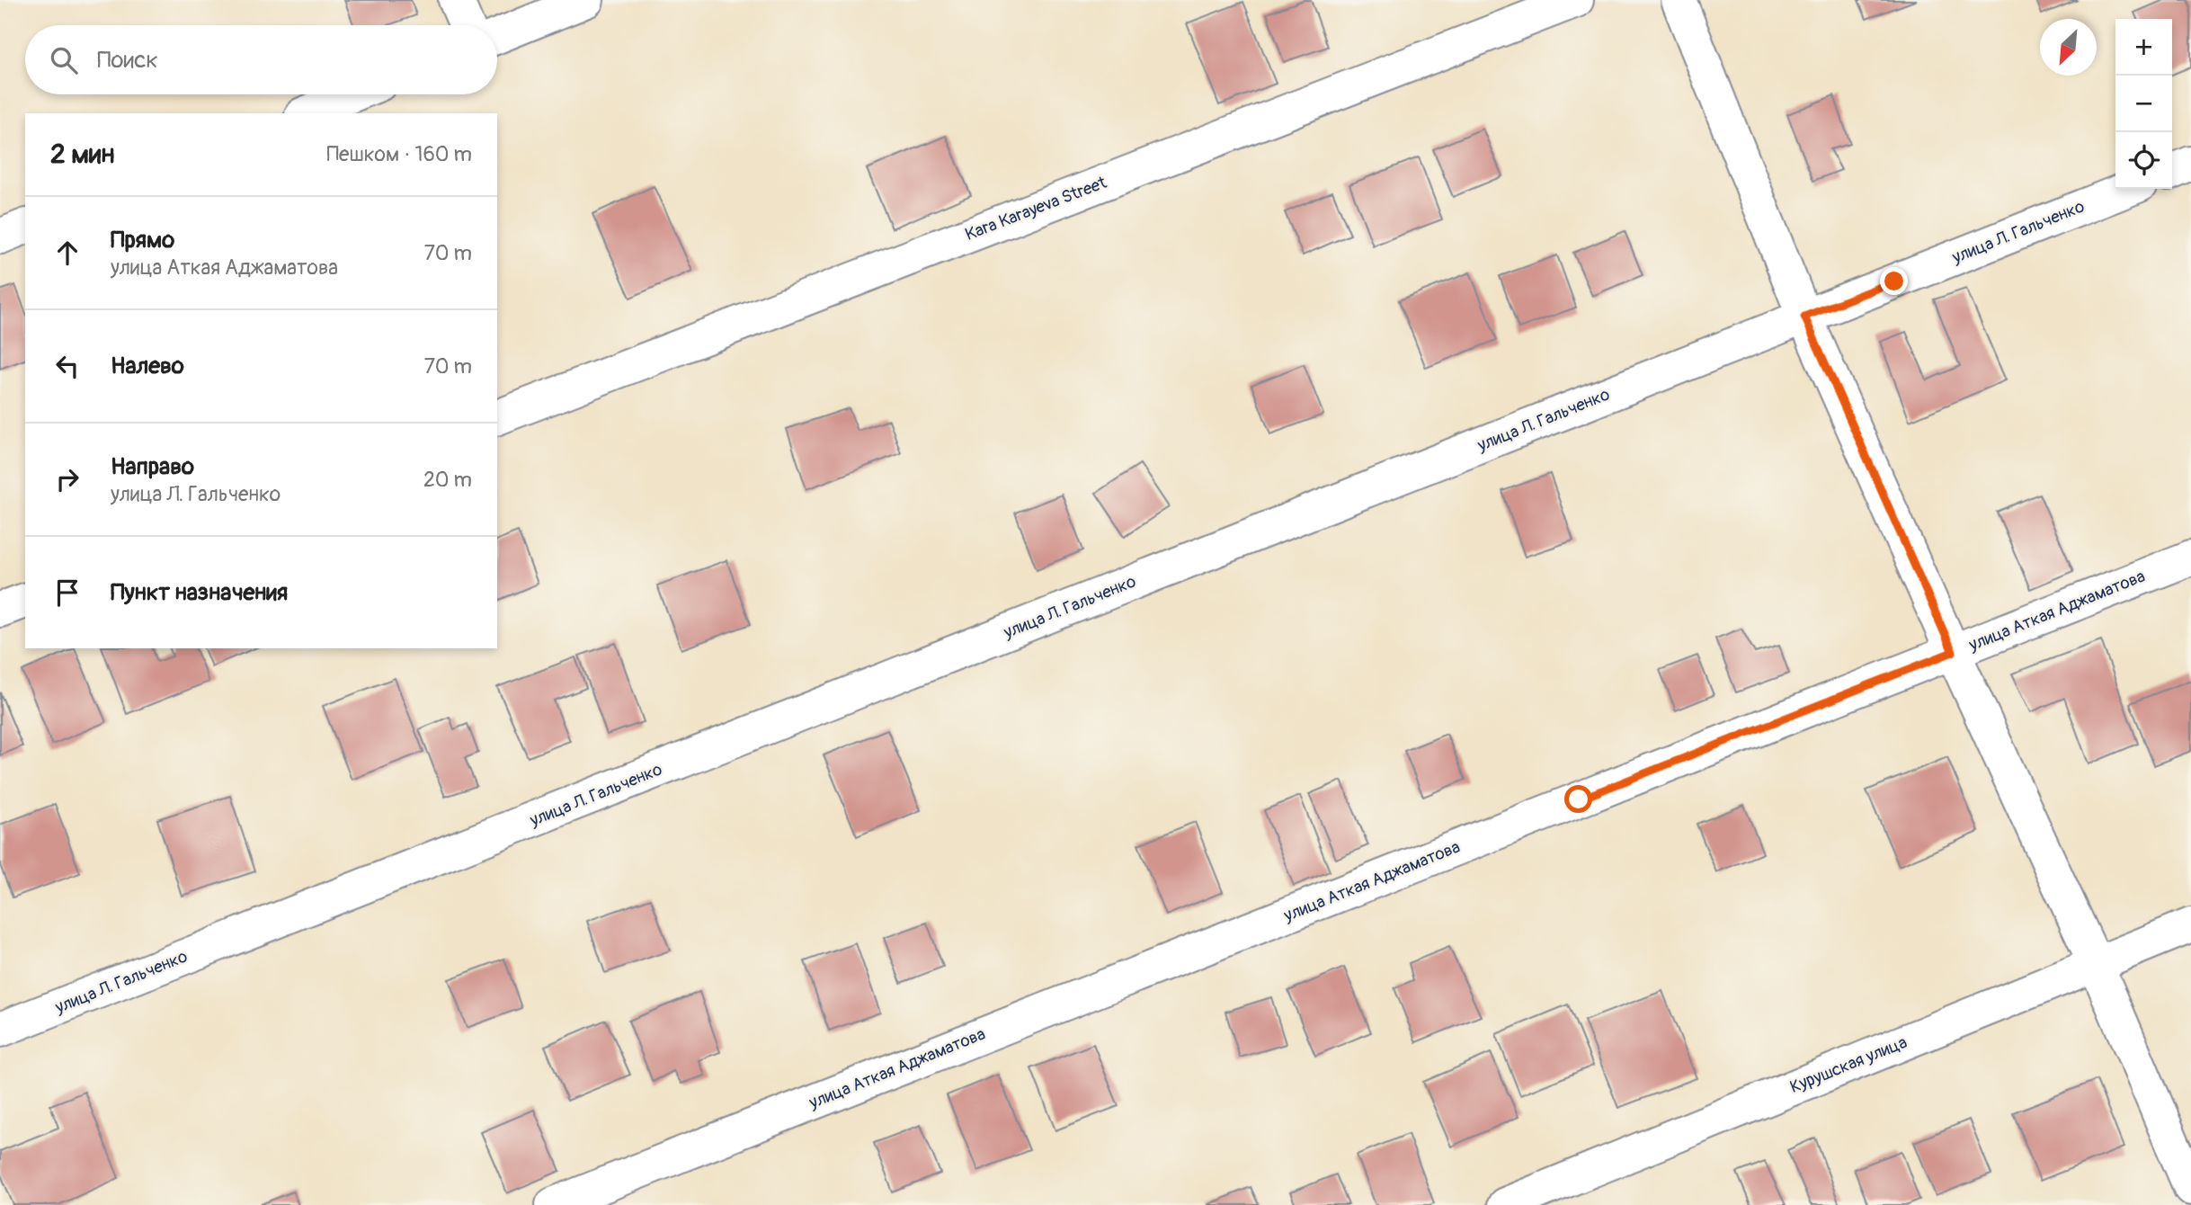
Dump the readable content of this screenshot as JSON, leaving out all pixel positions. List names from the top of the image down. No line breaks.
{"streets":{"street":["Kara Karayeva Street","улица Л. Гальченко","улица Аткая Аджаматова","Курушская улица"]},"north":"bottom left","page":{"map_buttons":["+","−"],"search":"Поиск","heading":["2 мин","Пешком · 160 m"],"list":[["Прямо","улица Аткая Аджаматова","70 m"],["Налево","70 m"],["Направо","улица Л. Гальченко","20 m"],"Пункт назначения"]}}
